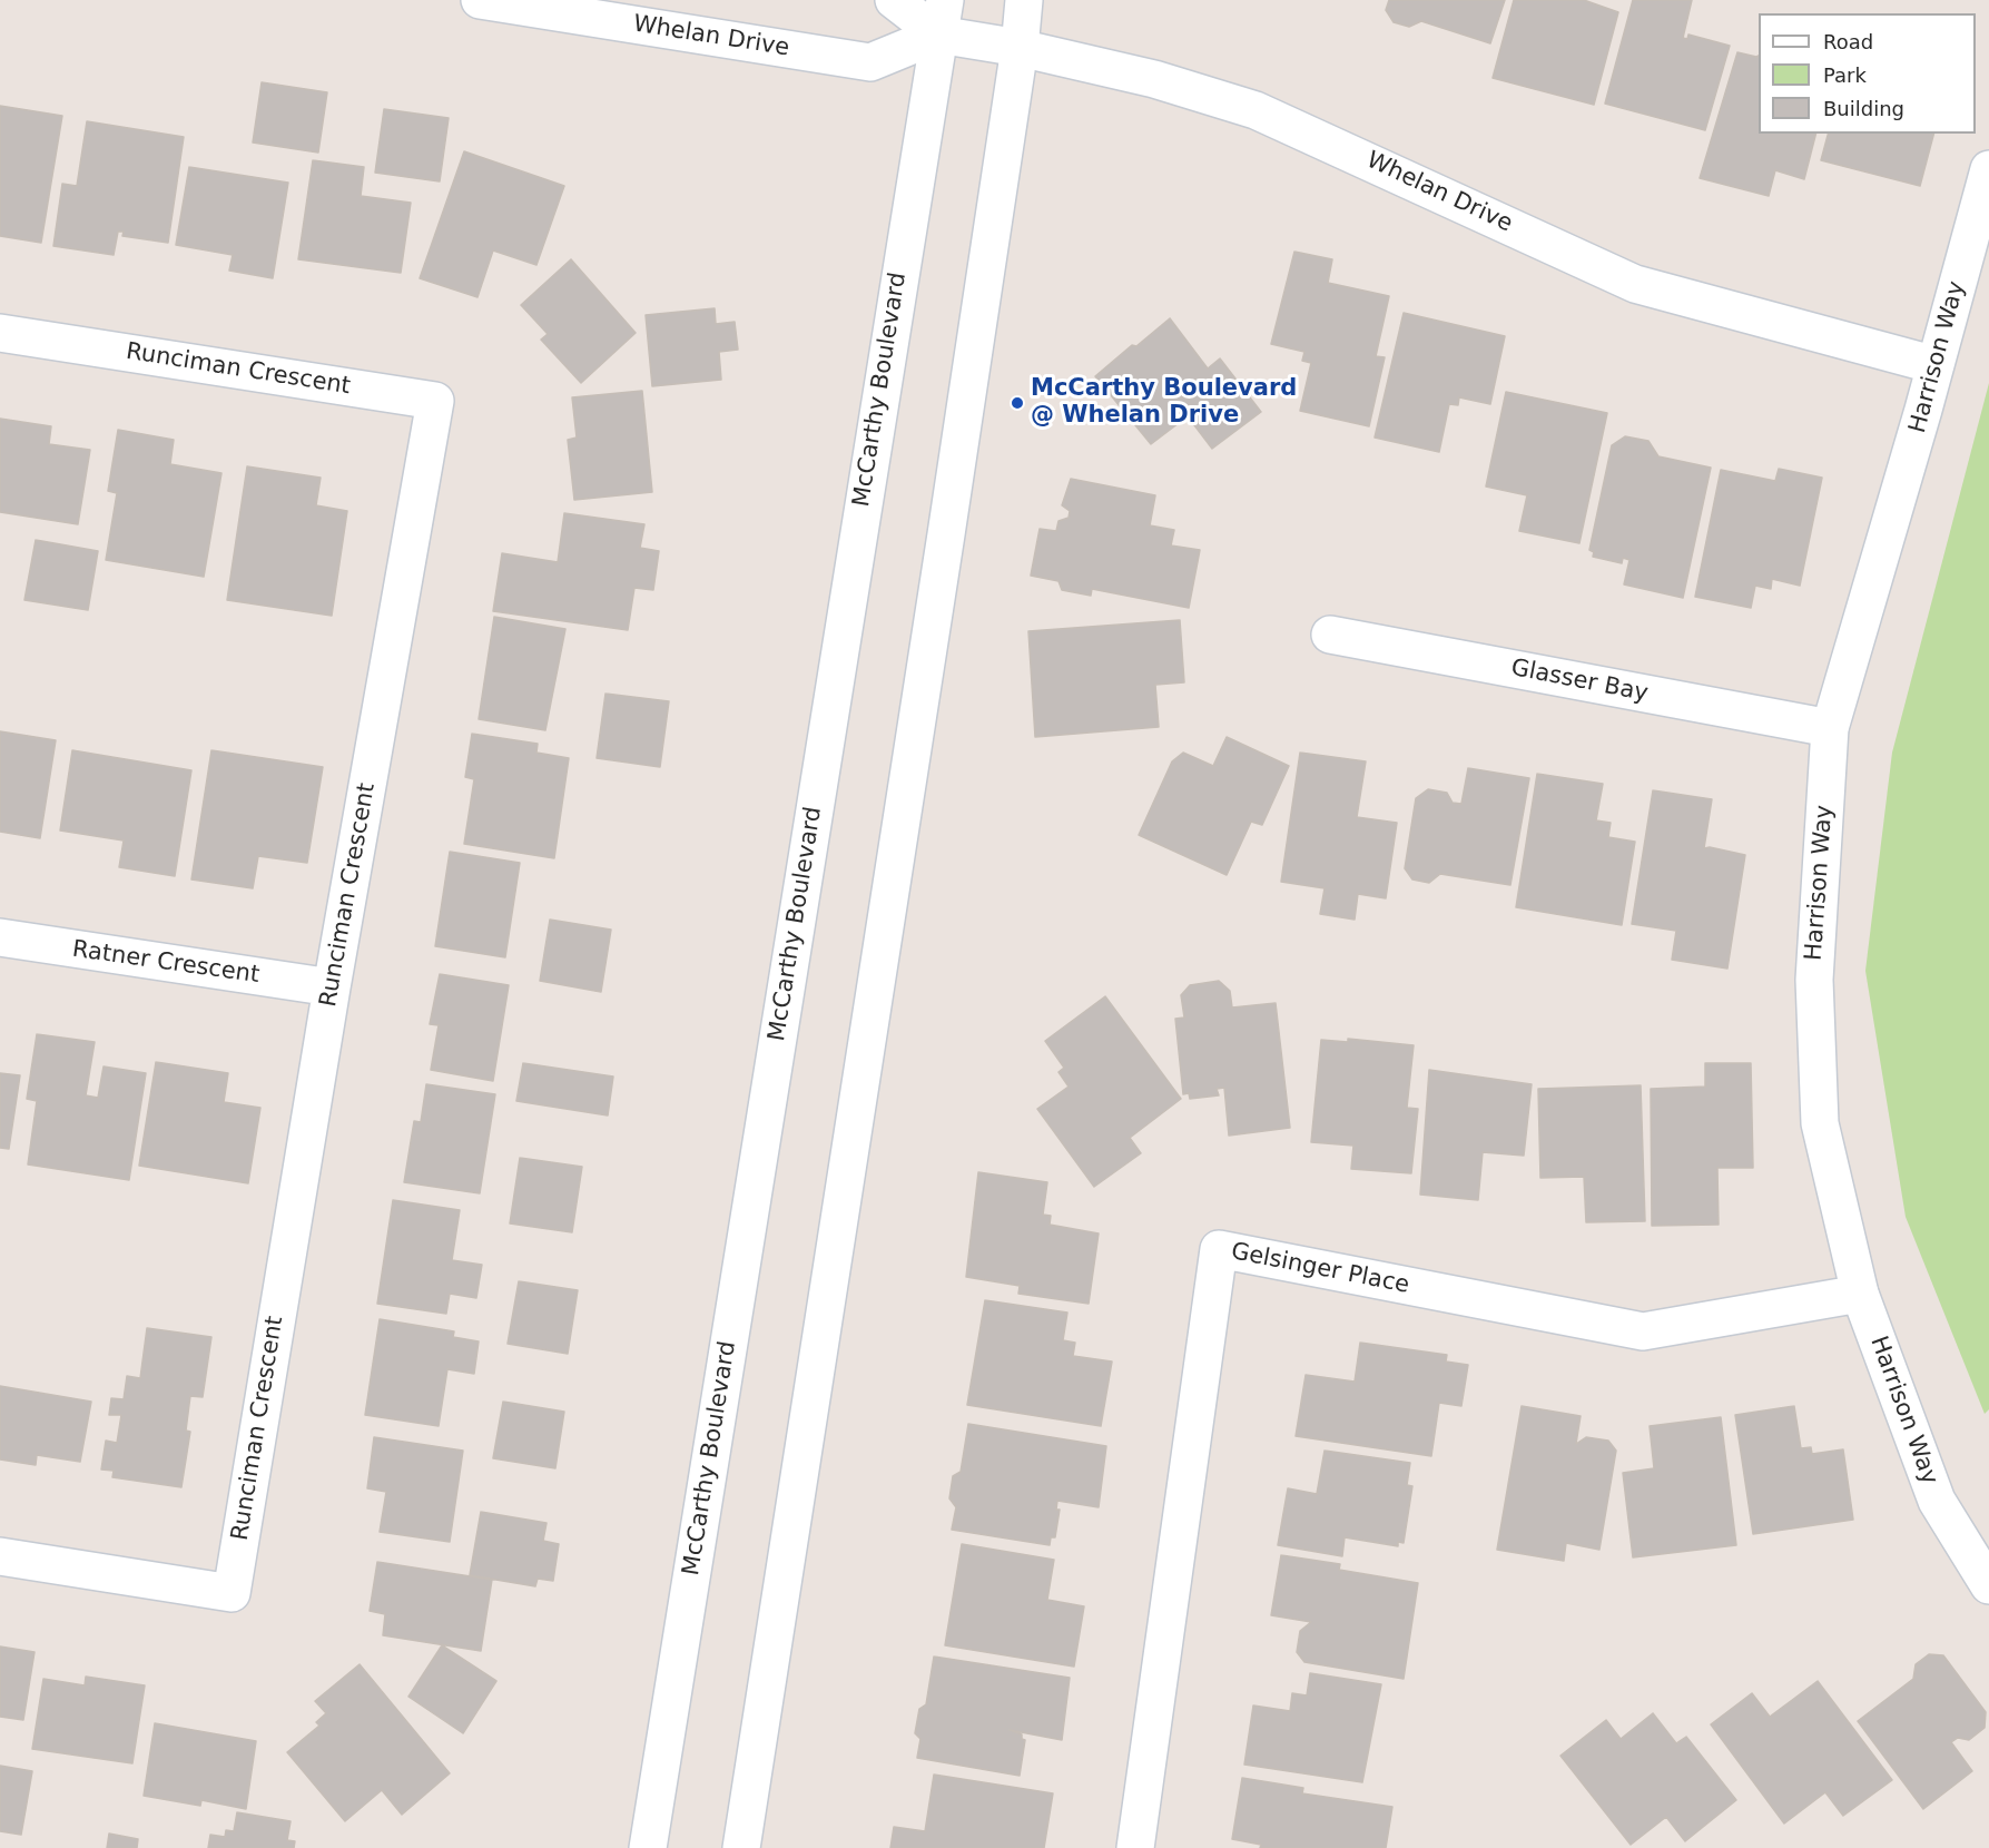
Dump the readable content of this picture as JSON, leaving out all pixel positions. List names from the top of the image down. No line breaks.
{"streets":{"street":["Whelan Drive","Harrison Way","Runciman Crescent","McCarthy Boulevard","Glasser Bay","Ratner Crescent","Gelsinger Place"]},"crossings":[["Whelan Drive","Harrison Way"],["Whelan Drive","McCarthy Boulevard"],["Harrison Way","Glasser Bay"],["Harrison Way","Gelsinger Place"],["Runciman Crescent","Ratner Crescent"]],"places":["McCarthy Boulevard @ Whelan Drive"],"legend":["Road","Park","Building"]}
